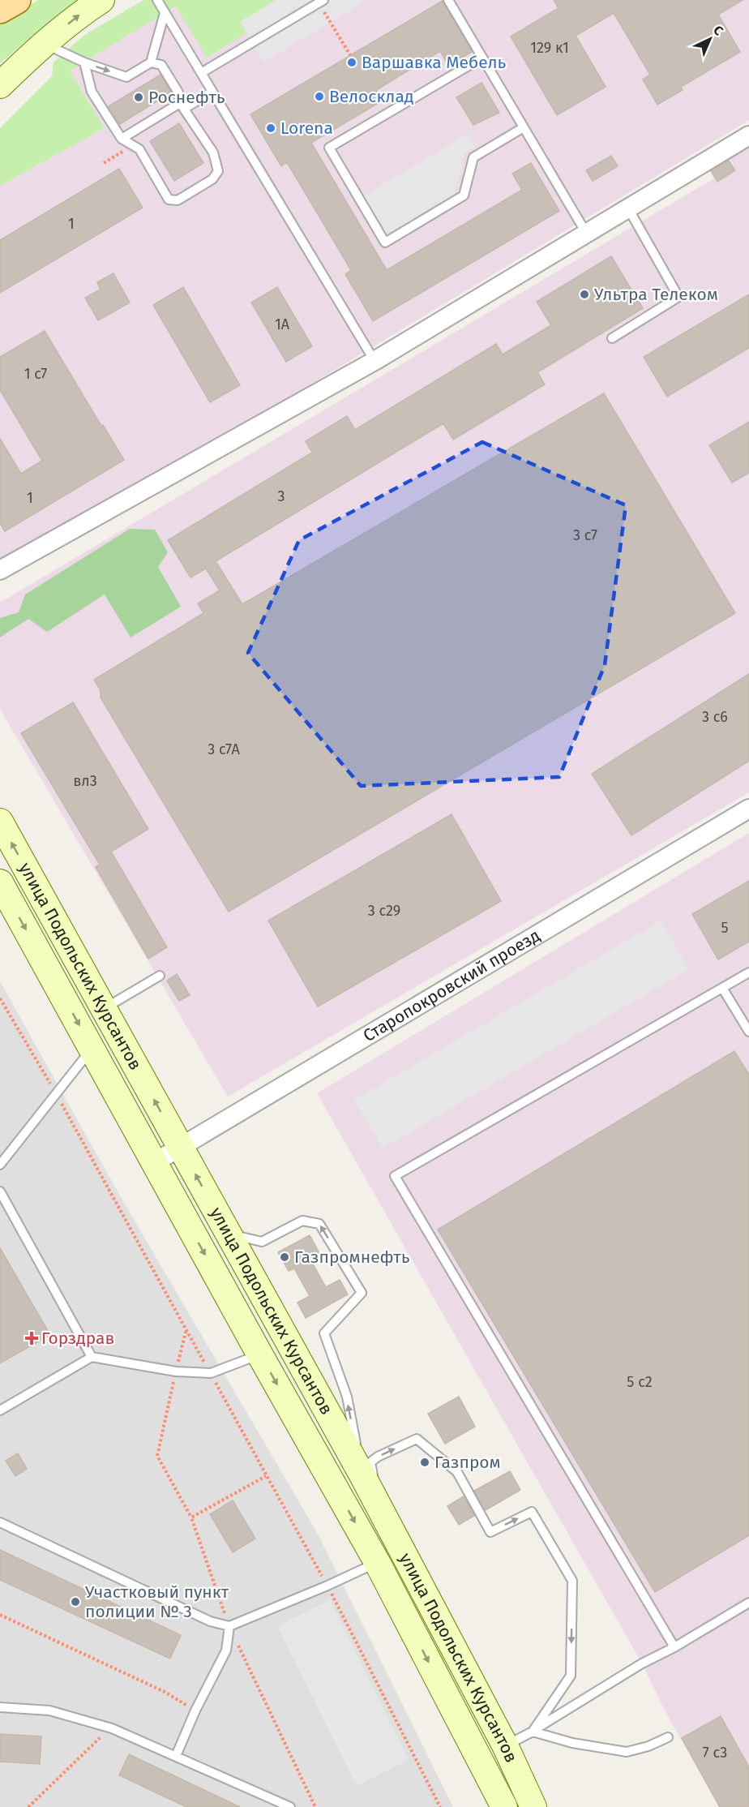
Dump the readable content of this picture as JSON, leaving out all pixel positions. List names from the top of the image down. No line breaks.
{"streets":{"main road":["улица Подольских Курсантов"],"street":["Старопокровский проезд"]},"crossings":[["улица Подольских Курсантов","Старопокровский проезд"]],"places":{"other":["Варшавка Мебель","Велосклад","Роснефть","Lorena","Ультра Телеком","Газпромнефть","Газпром","Участковый пункт полиции № 3"],"health":["Горздрав"]},"house_numbers":["129 к1","1","1A","1 с7","3","1","3 с7","3 с6","3 с7А","вл3","3 с29","5","5 с2","7 с3"],"north":"top right"}
